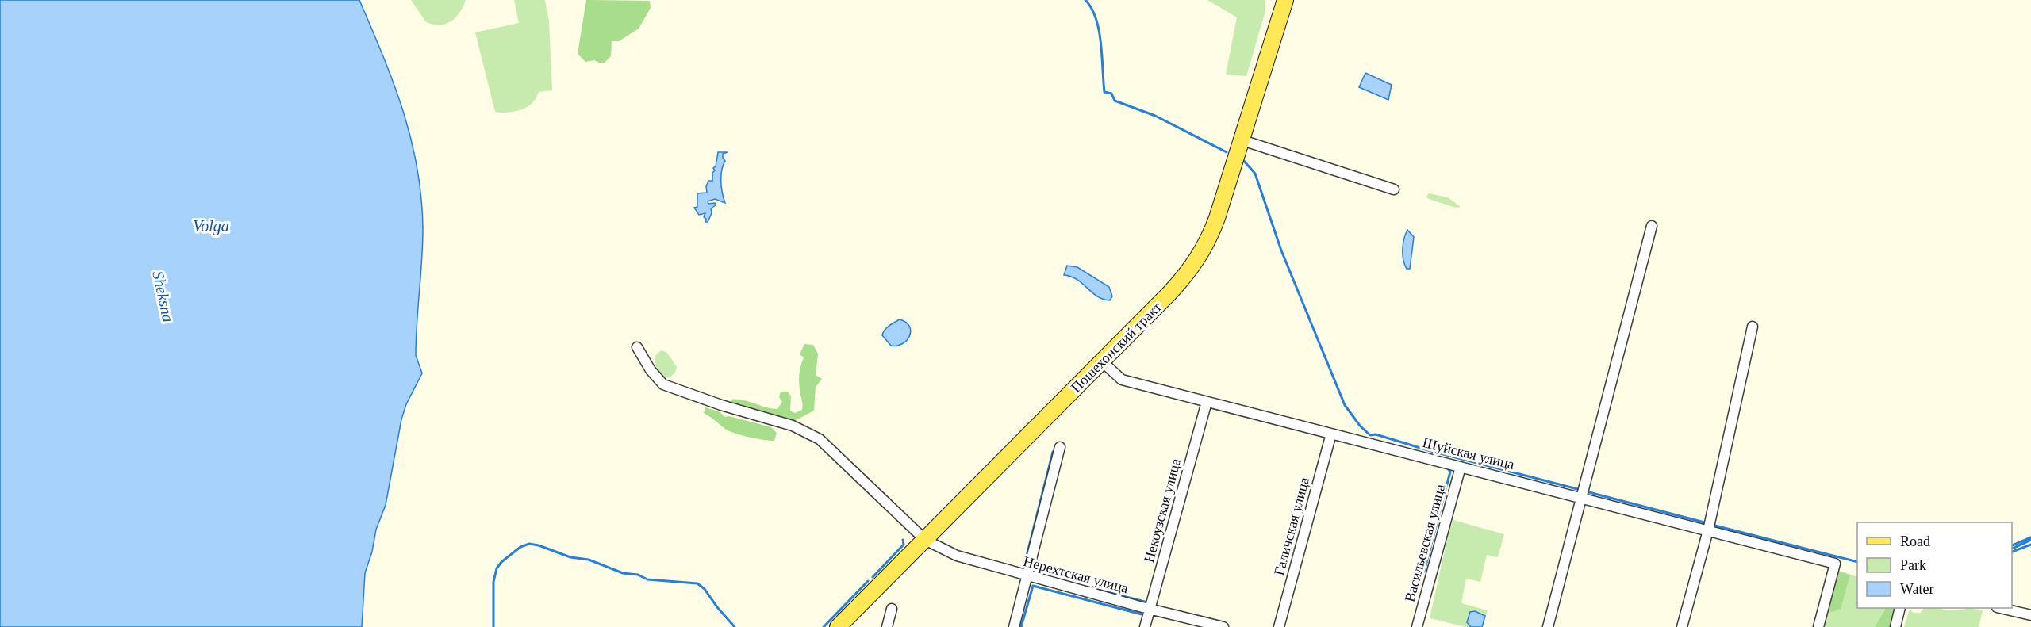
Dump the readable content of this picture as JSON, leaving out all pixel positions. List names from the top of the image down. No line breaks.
{"streets":{"main road":["Пошехонский тракт"],"street":["Шуйская улица","Некоузская улица","Галичская улица","Васильевская улица","Нерехтская улица"]},"crossings":[["Пошехонский тракт","Шуйская улица"],["Пошехонский тракт","Нерехтская улица"],["Шуйская улица","Некоузская улица"],["Шуйская улица","Галичская улица"],["Шуйская улица","Васильевская улица"],["Некоузская улица","Нерехтская улица"]],"water":["Volga","Sheksna"],"legend":["Road","Park","Water"]}
